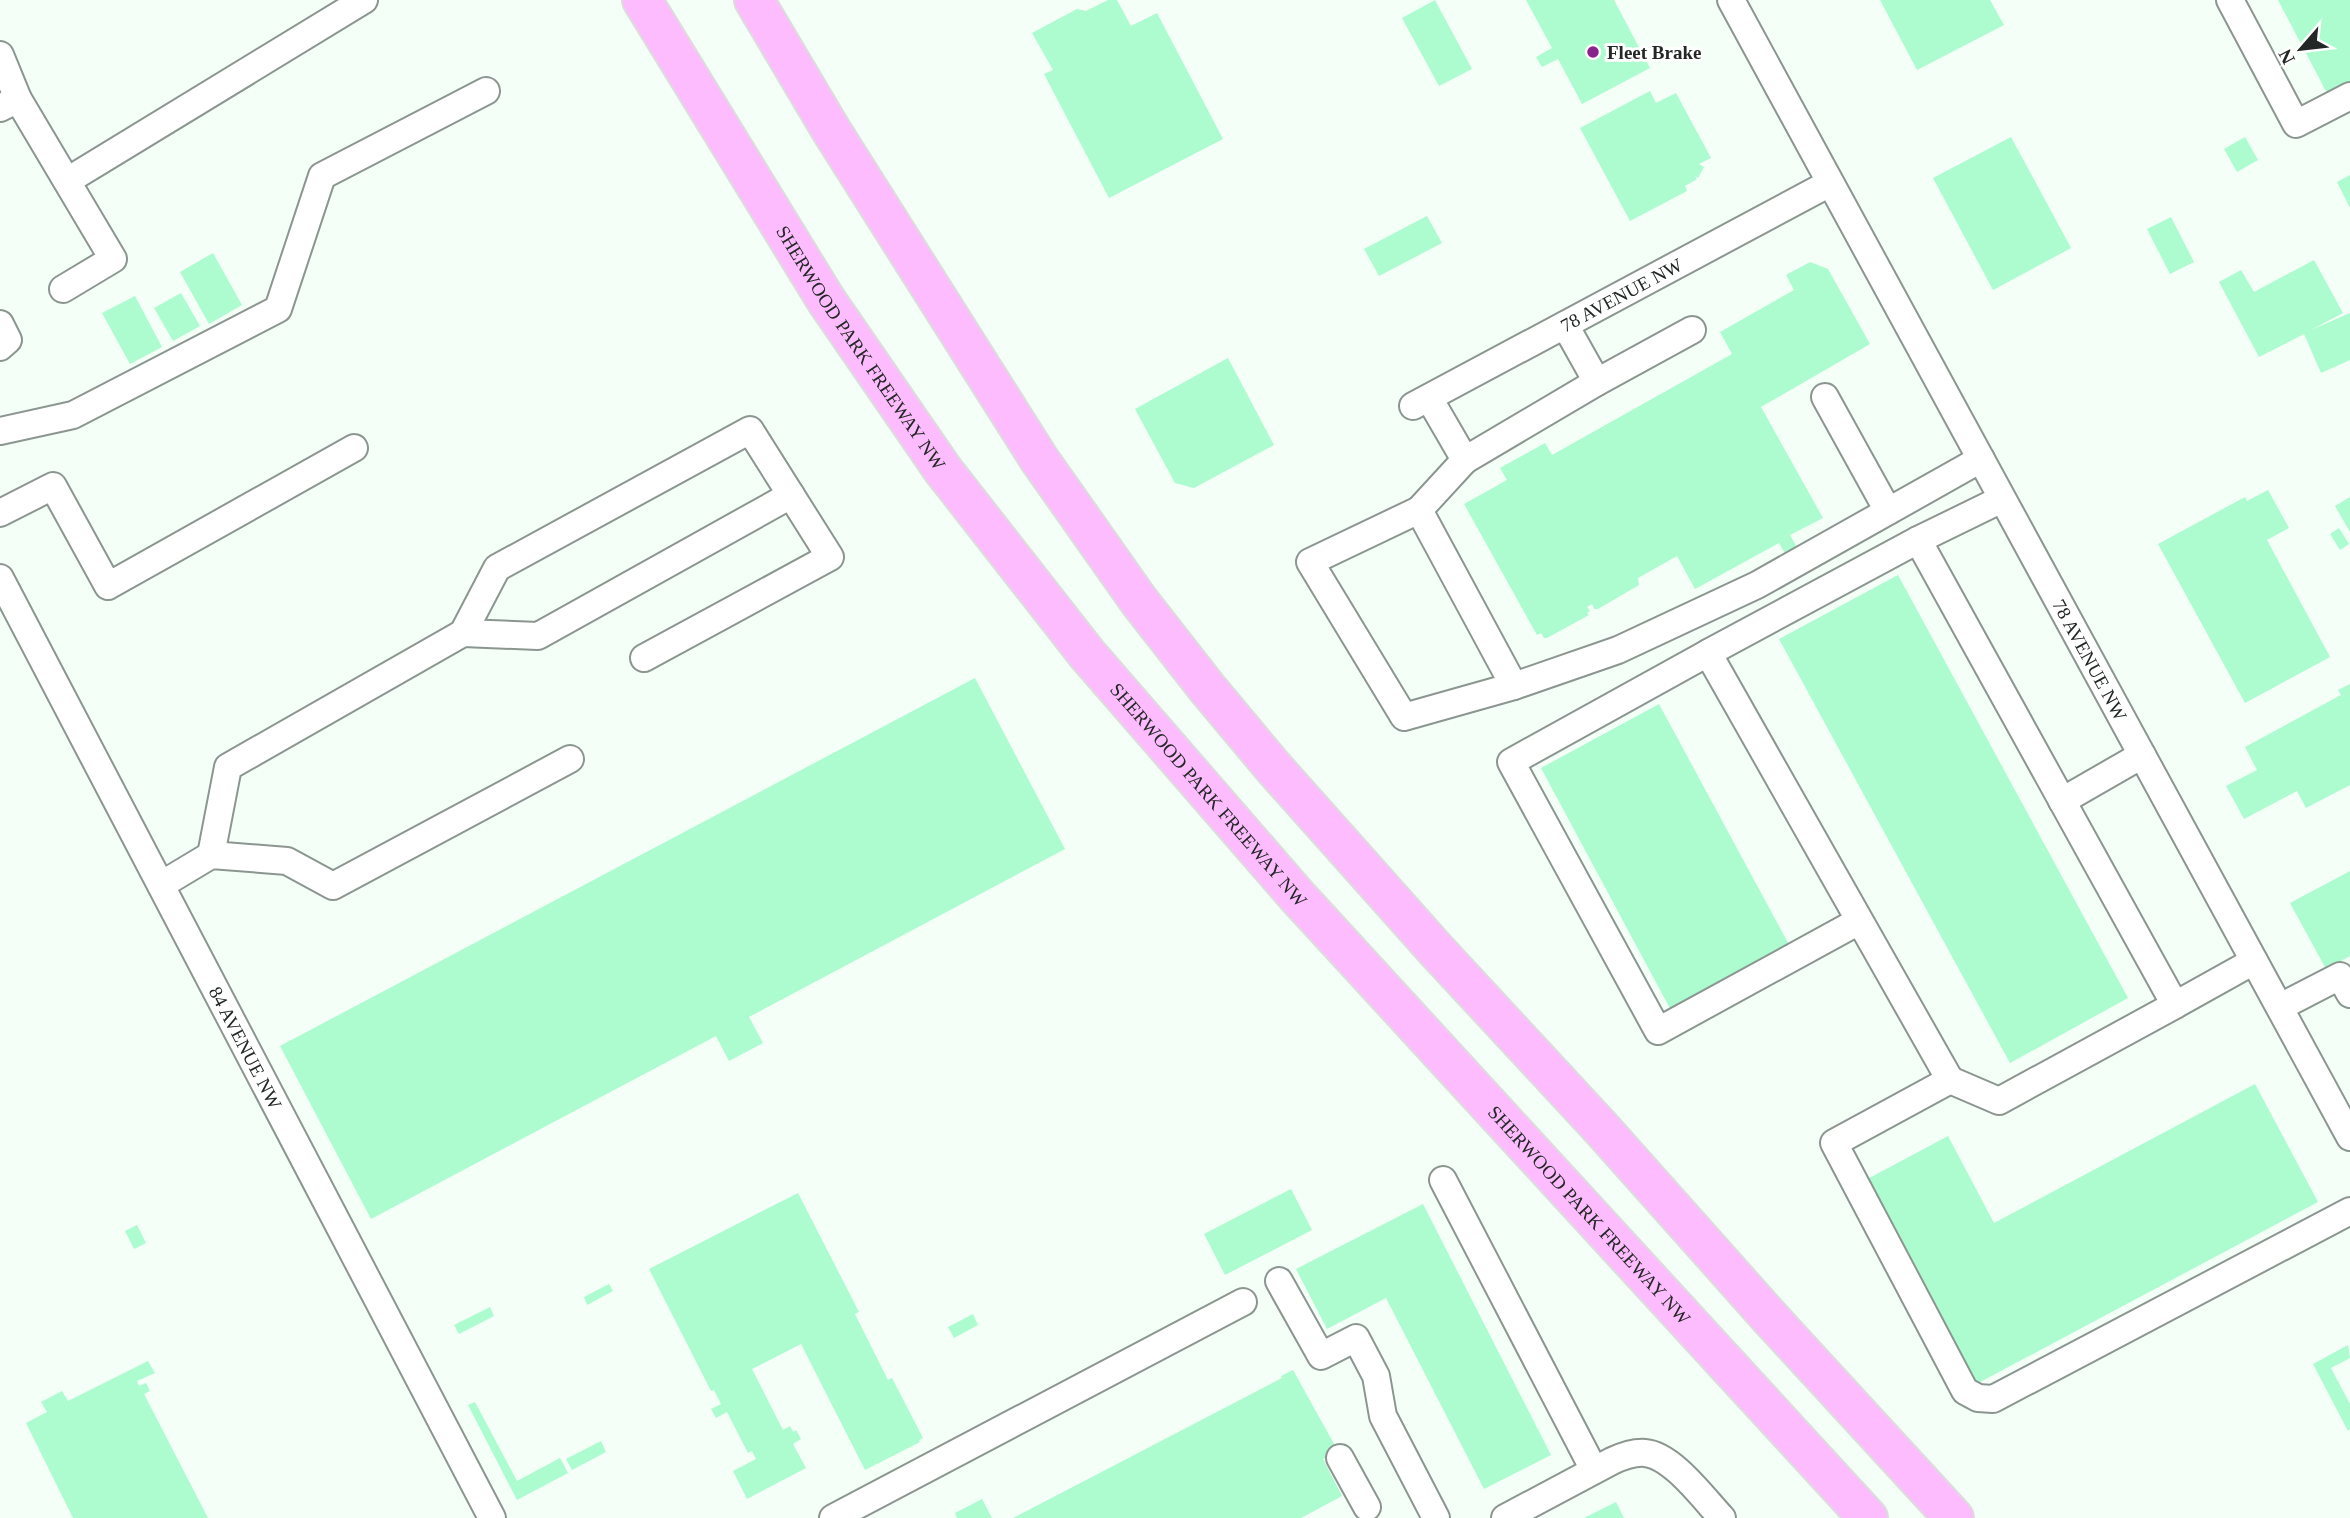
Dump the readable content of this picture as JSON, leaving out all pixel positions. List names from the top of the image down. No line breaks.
{"streets":{"highway":["SHERWOOD PARK FREEWAY NW"],"street":["78 AVENUE NW","84 AVENUE NW"]},"places":["Fleet Brake"],"north":"bottom left"}
